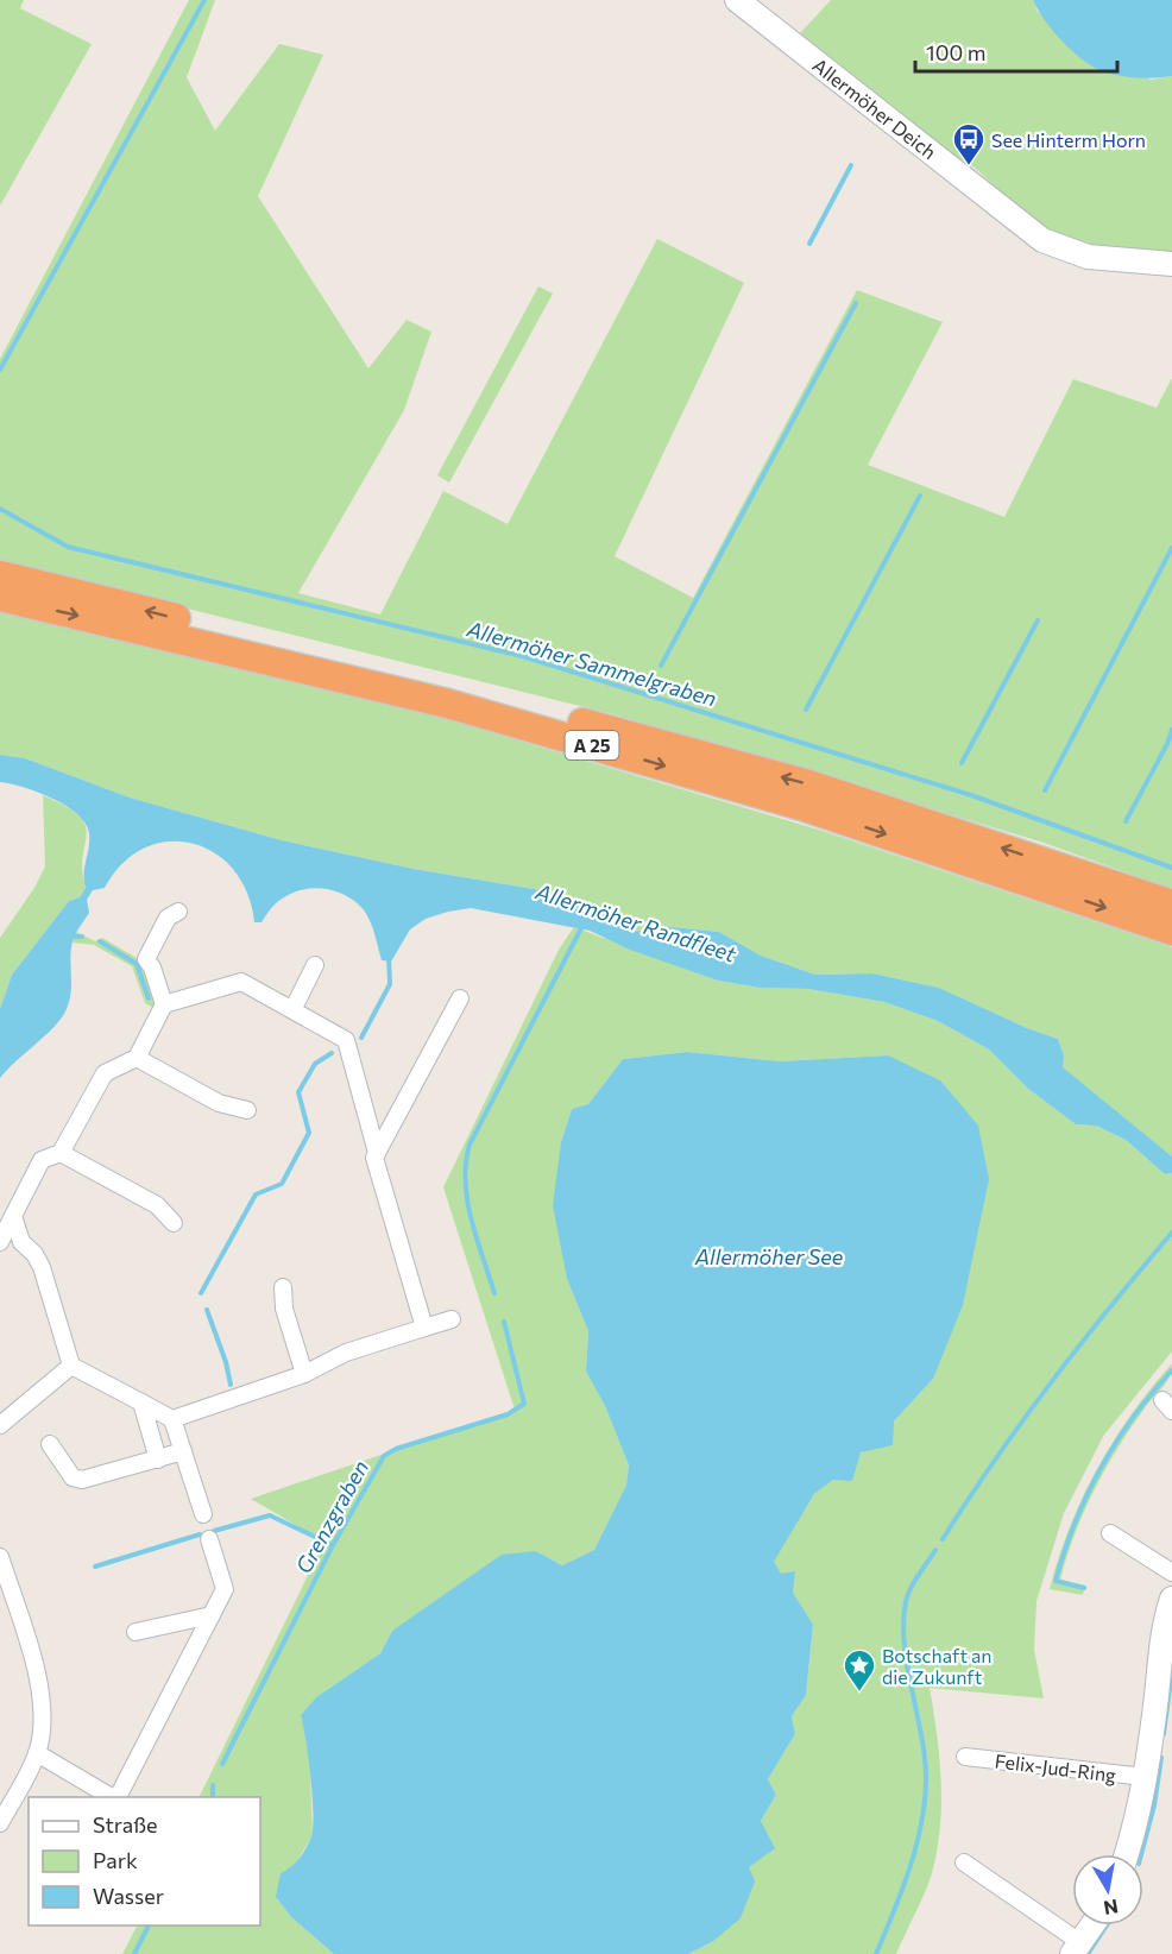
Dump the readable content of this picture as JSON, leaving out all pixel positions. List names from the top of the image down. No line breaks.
{"streets":{"highway":["A 25"],"street":["Allermöher Deich","Felix-Jud-Ring"]},"water":["Allermöher Sammelgraben","Allermöher Randfleet","Allermöher See","Grenzgraben"],"places":{"bus stop":["See Hinterm Horn"],"place":["Botschaft an die Zukunft"]},"legend":["Straße","Park","Wasser"],"scale_bar":"100 m","north":"bottom"}
